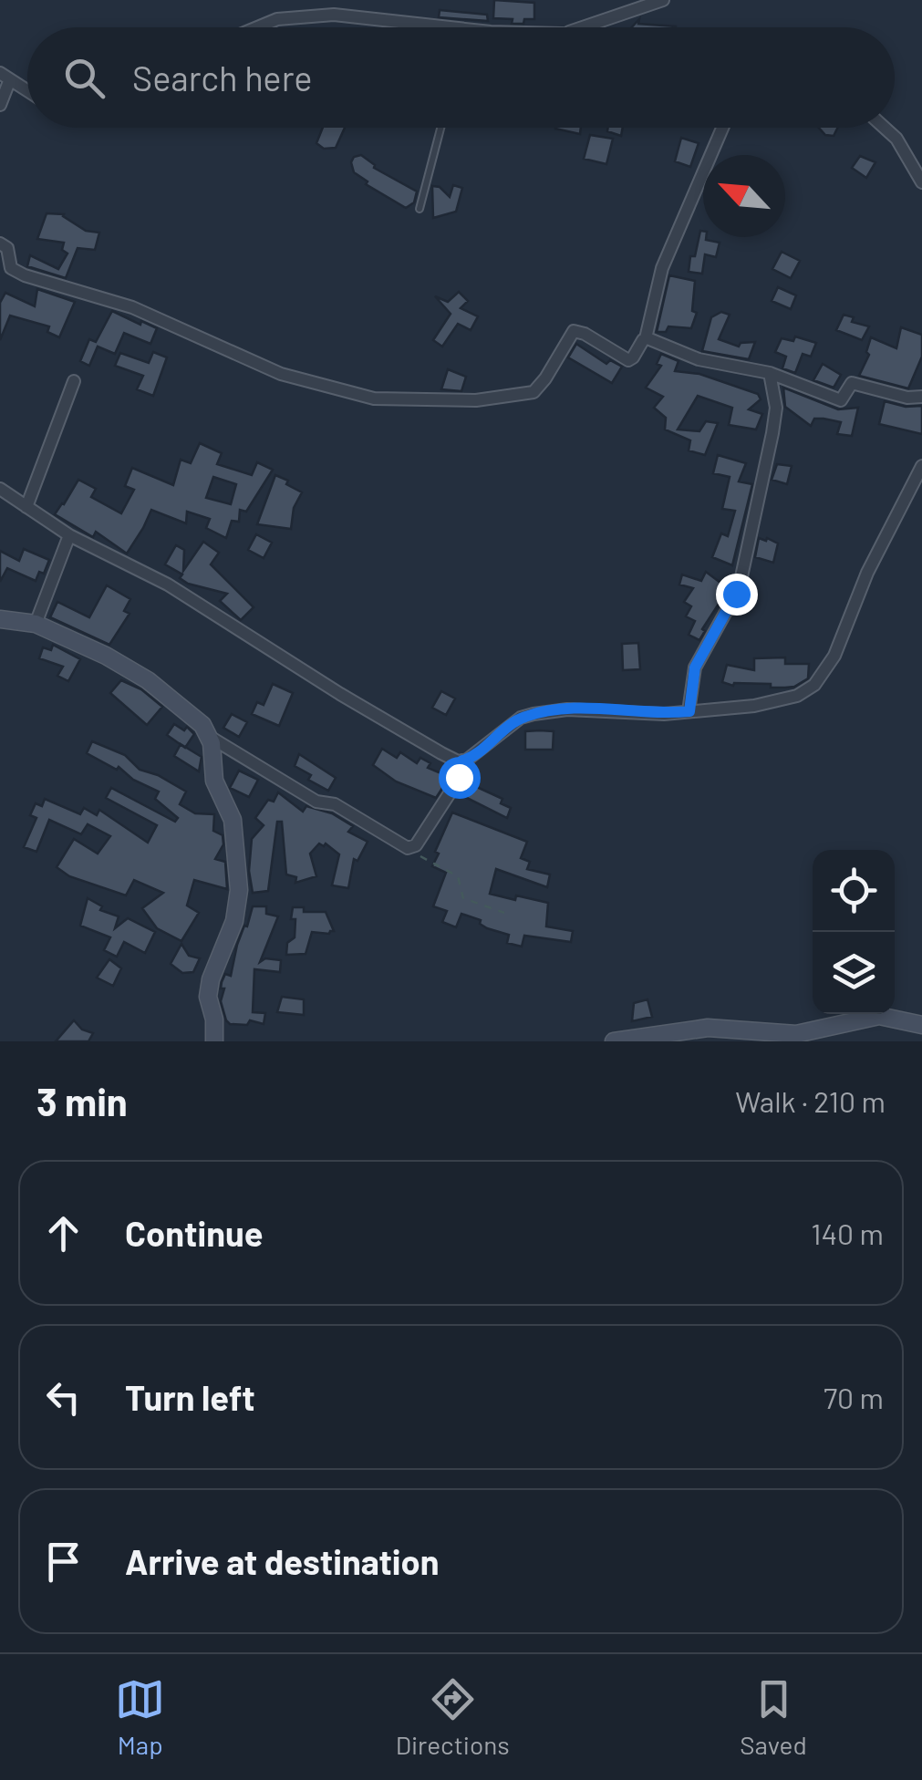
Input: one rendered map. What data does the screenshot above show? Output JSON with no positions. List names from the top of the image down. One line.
{"north":"top left","page":{"search":"Search here","heading":["3 min","Walk · 210 m"],"list":[["Continue","140 m"],["Turn left","70 m"],"Arrive at destination"],"nav":["Map","Directions","Saved"]}}
